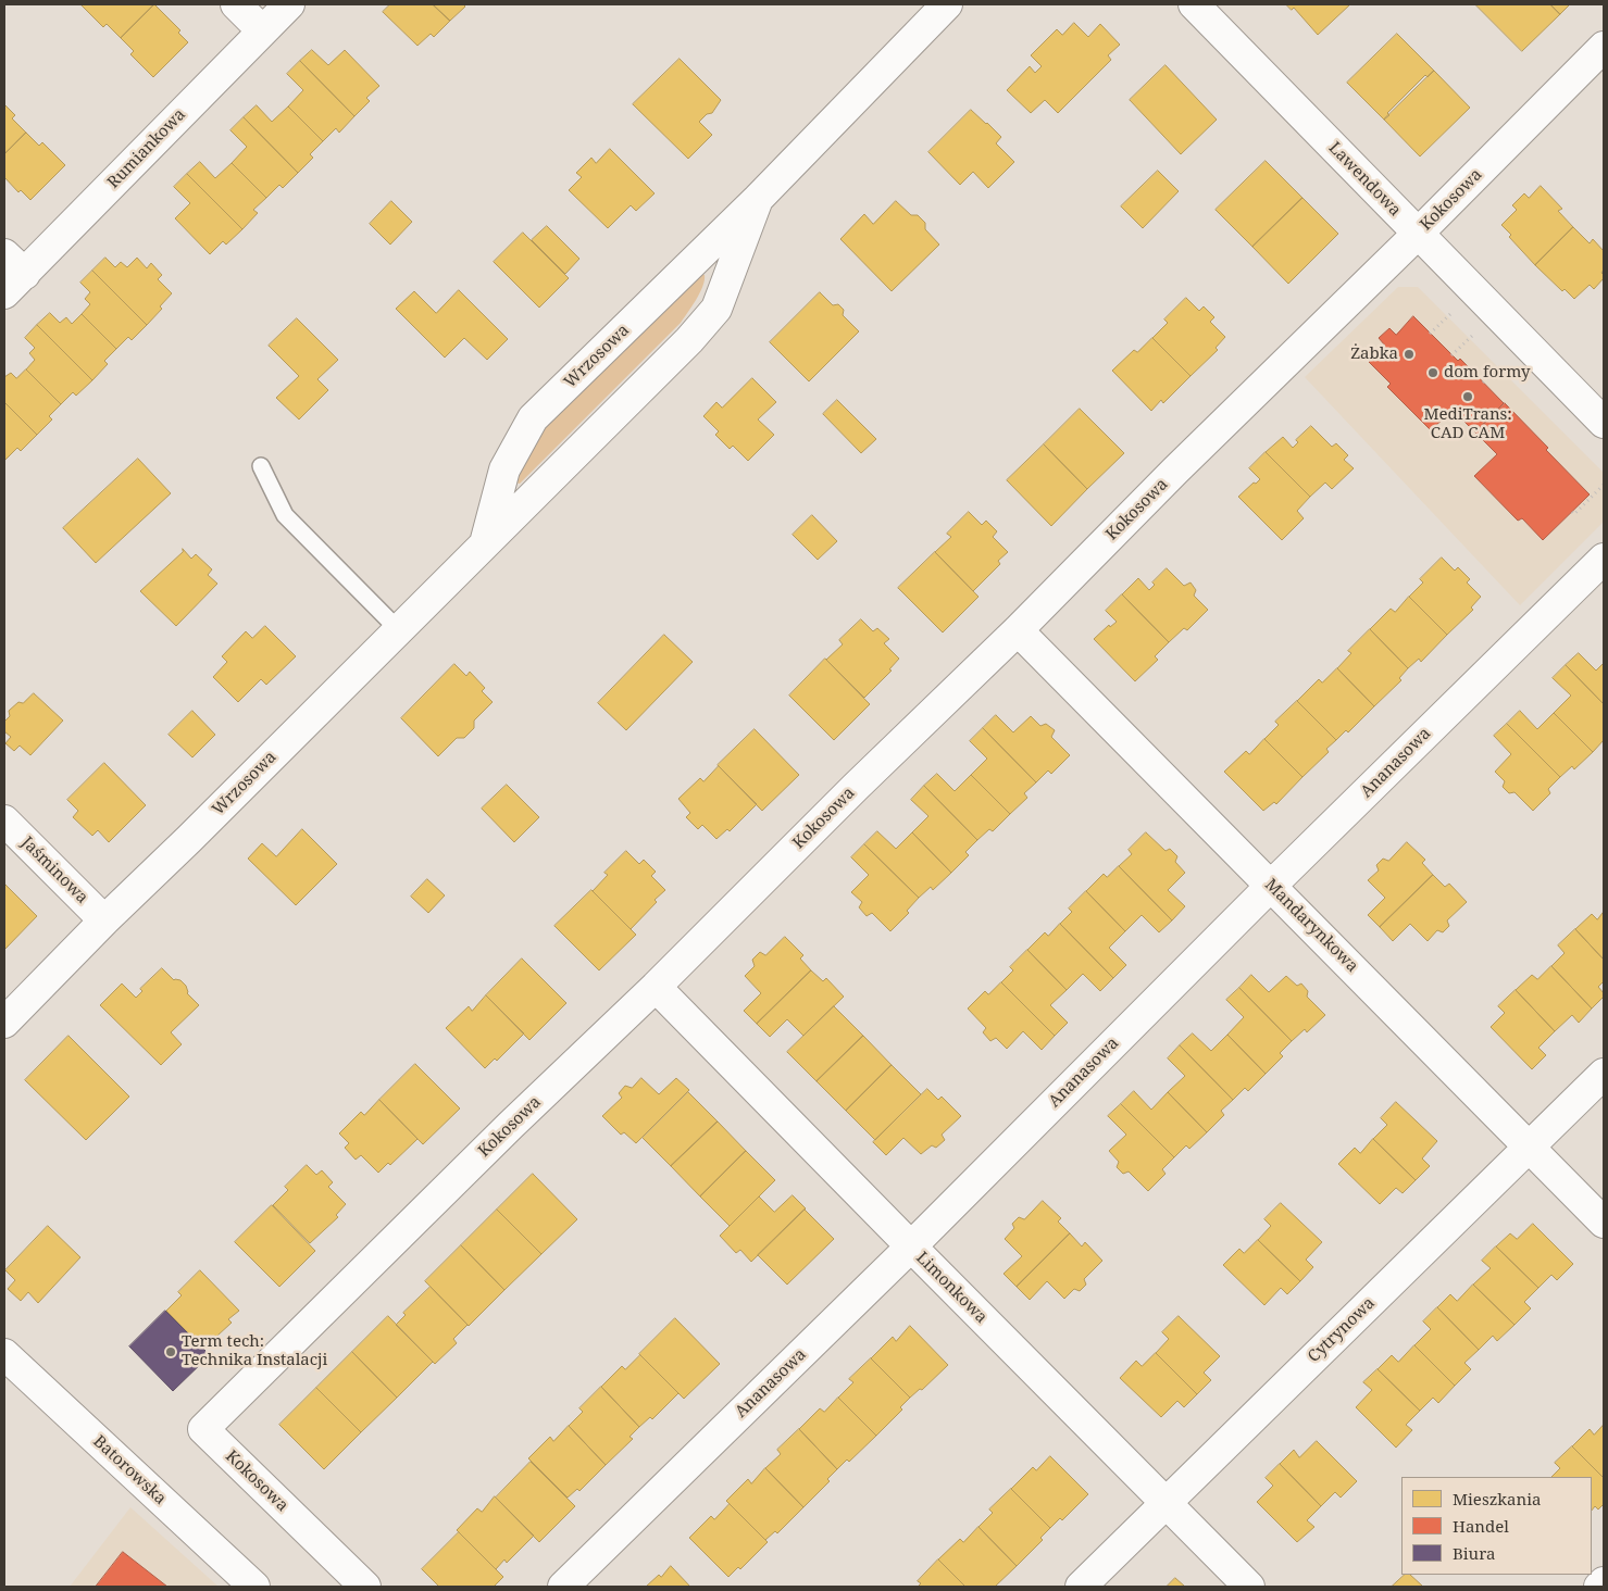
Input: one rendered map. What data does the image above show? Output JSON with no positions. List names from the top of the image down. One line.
{"streets":{"street":["Rumiankowa","Lawendowa","Kokosowa","Wrzosowa","Ananasowa","Jaśminowa","Mandarynkowa","Limonkowa","Cytrynowa","Batorowska"]},"crossings":[["Lawendowa","Kokosowa"],["Kokosowa","Mandarynkowa"],["Kokosowa","Limonkowa"],["Wrzosowa","Jaśminowa"],["Ananasowa","Mandarynkowa"],["Ananasowa","Limonkowa"],["Mandarynkowa","Cytrynowa"],["Limonkowa","Cytrynowa"]],"places":["Żabka","dom formy","MediTrans: CAD CAM","Term tech: Technika Instalacji"],"legend":["Mieszkania","Handel","Biura"]}
